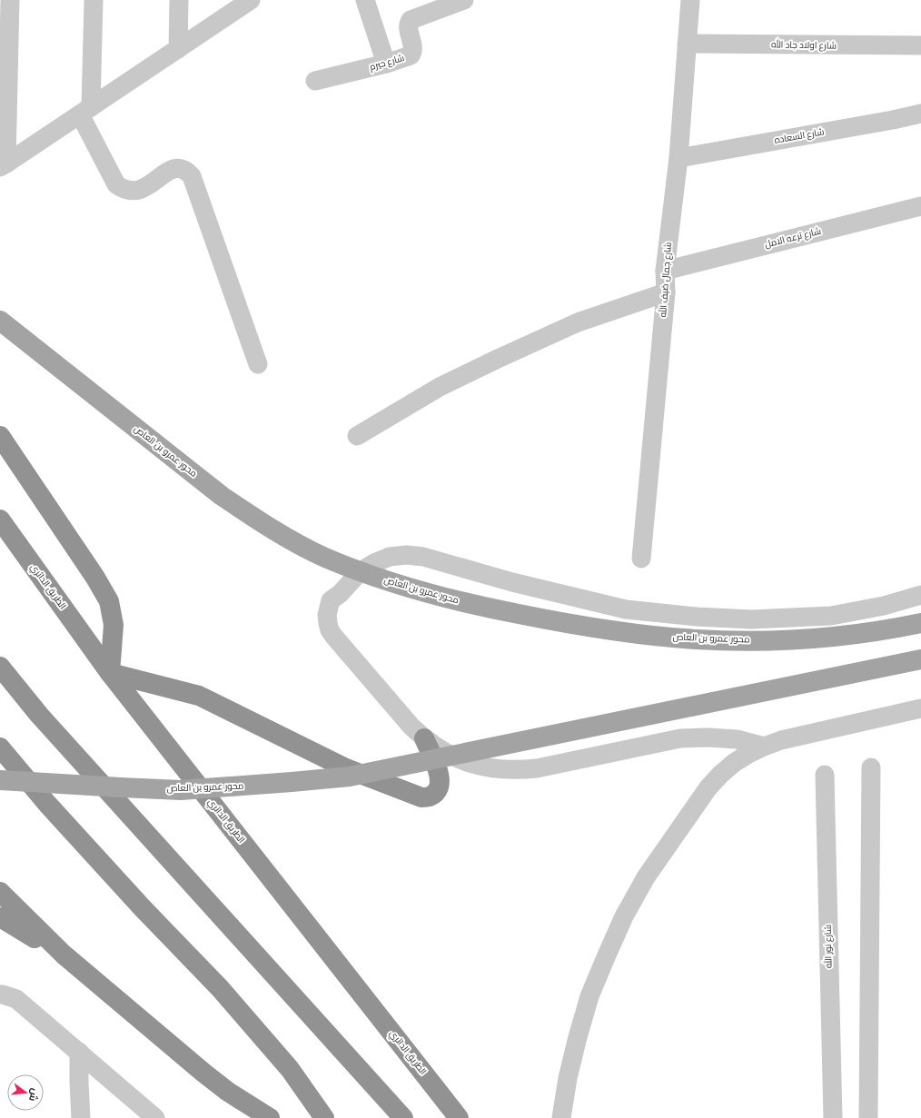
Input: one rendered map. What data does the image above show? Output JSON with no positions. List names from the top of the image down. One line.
{"streets":{"highway":["الطريق الدائري"],"main road":["محور عمرو بن العاص"],"street":["شارع اولاد جاد الله","شارع حيرم","شارع السعاده","شارع ترعه الامل","شارع جمال ضيف الله","شارع نور الله"]},"crossings":[["شارع اولاد جاد الله","شارع جمال ضيف الله"],["شارع السعاده","شارع جمال ضيف الله"],["شارع ترعه الامل","شارع جمال ضيف الله"]],"north":"right"}
